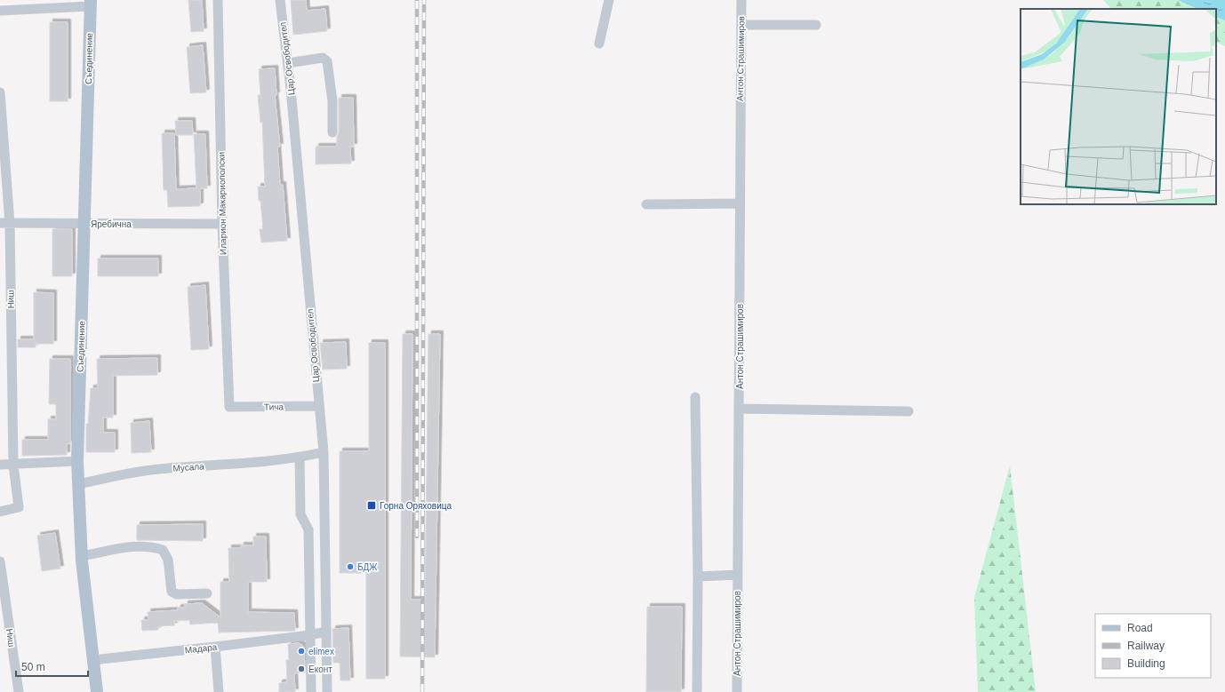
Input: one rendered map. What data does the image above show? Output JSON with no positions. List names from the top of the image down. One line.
{"streets":{"main road":["Съединение"],"street":["Цар Освободител","Антон Страшимиров","Иларион Макариополски","Яребична","Ниш","Тича","Мусала","Мадара"]},"crossings":[["Съединение","Яребична"],["Съединение","Мусала"],["Съединение","Мадара"],["Цар Освободител","Тича"],["Цар Освободител","Мусала"],["Цар Освободител","Мадара"],["Иларион Макариополски","Яребична"],["Иларион Макариополски","Тича"],["Яребична","Ниш"]],"places":{"transit":["Горна Оряховица"],"other":["БДЖ","elimex","Еконт"]},"legend":["Road","Railway","Building"],"scale_bar":"50 m"}
